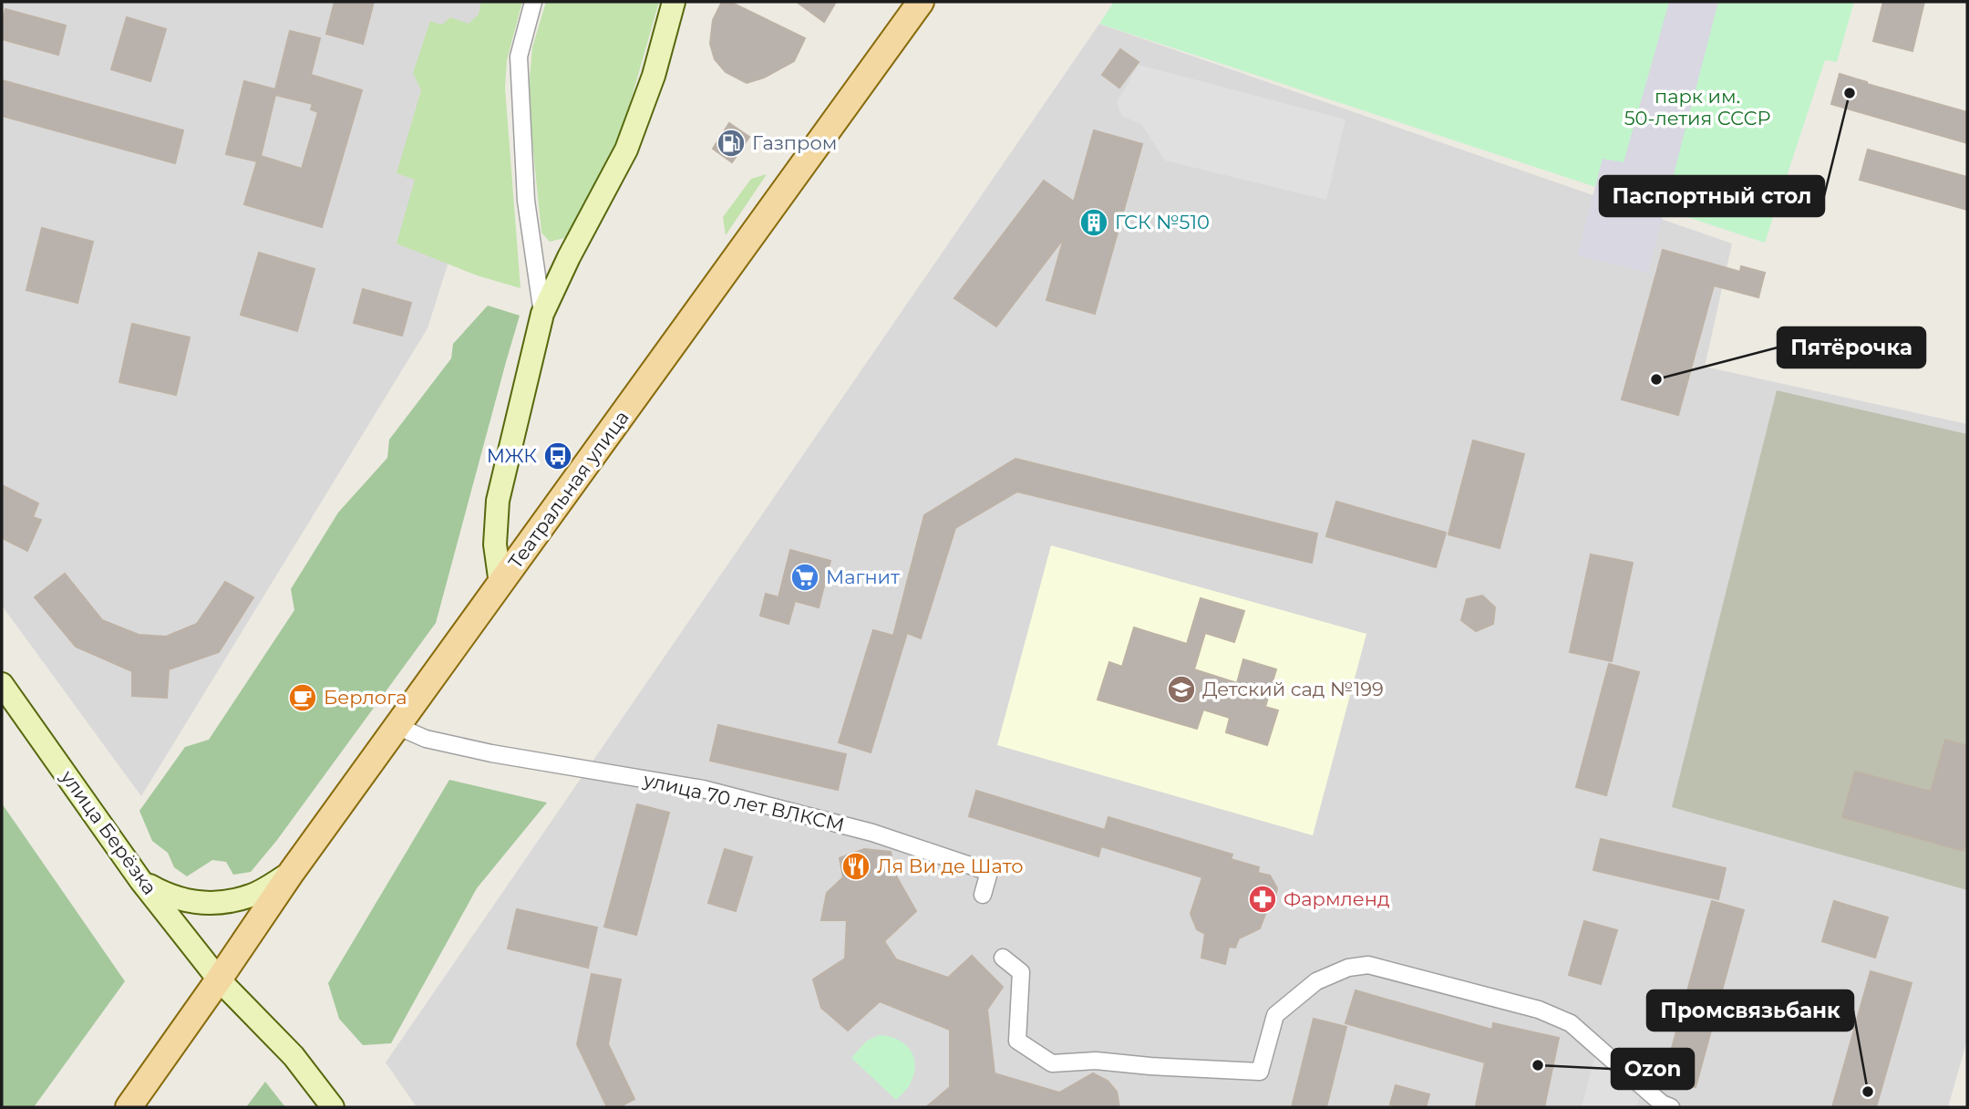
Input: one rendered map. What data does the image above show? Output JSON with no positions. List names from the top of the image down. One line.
{"streets":{"main road":["Театральная улица","улица Берёзка"],"street":["улица 70 лет ВЛКСМ"]},"crossings":[["Театральная улица","улица 70 лет ВЛКСМ"],["Театральная улица","улица Берёзка"]],"parks":["парк им. 50-летия СССР"],"places":{"other":["Паспортный стол","Пятёрочка","Ozon","Промсвязьбанк"],"fuel station":["Газпром"],"building":["ГСК №510"],"bus stop":["МЖК"],"supermarket":["Магнит"],"school or university":["Детский сад №199"],"cafe":["Берлога"],"restaurant":["Ля Ви де Шато"],"pharmacy":["Фармленд"]}}
